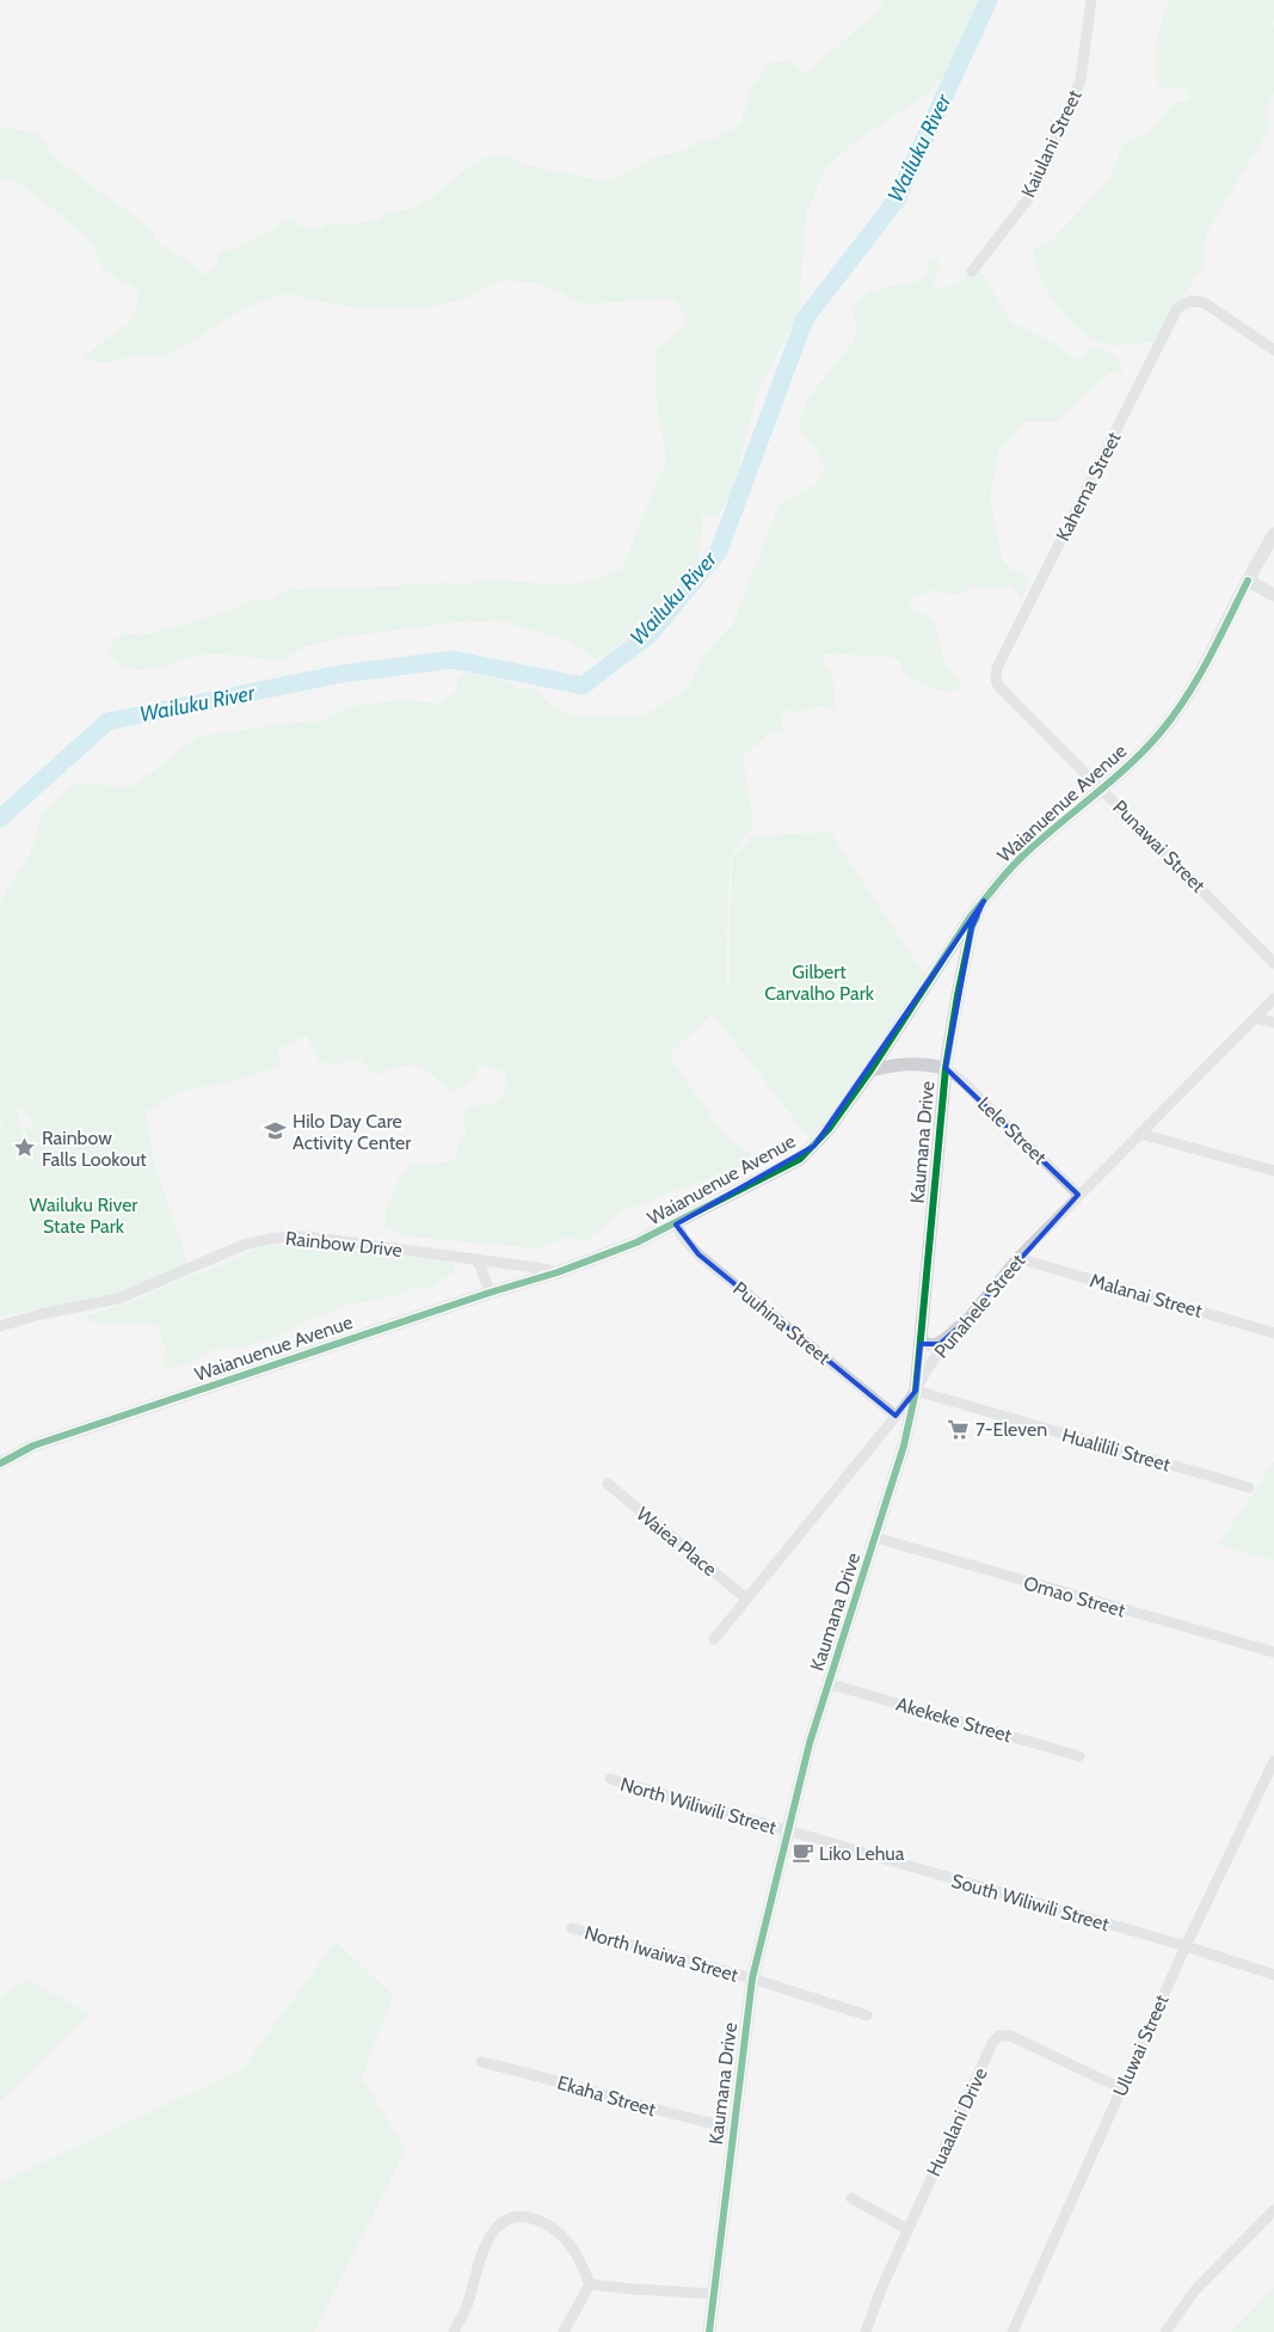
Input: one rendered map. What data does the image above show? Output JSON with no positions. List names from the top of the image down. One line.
{"streets":{"street":["Kaiulani Street","Kahema Street","Waianuenue Avenue","Punawai Street","Lele Street","Kaumana Drive","Rainbow Drive","Malanai Street","Punahele Street","Puuhina Street","Hualilili Street","Waiea Place","Omao Street","Akekeke Street","North Wiliwili Street","South Wiliwili Street","North Iwaiwa Street","Uluwai Street","Ekaha Street","Huaalani Drive"]},"crossings":[["Kahema Street","Punawai Street"],["Waianuenue Avenue","Punawai Street"],["Waianuenue Avenue","Kaumana Drive"],["Waianuenue Avenue","Rainbow Drive"],["Waianuenue Avenue","Puuhina Street"],["Lele Street","Kaumana Drive"],["Lele Street","Punahele Street"],["Kaumana Drive","Punahele Street"],["Kaumana Drive","Hualilili Street"],["Kaumana Drive","Omao Street"],["Kaumana Drive","Akekeke Street"],["Kaumana Drive","North Wiliwili Street"],["Kaumana Drive","South Wiliwili Street"],["Kaumana Drive","North Iwaiwa Street"],["Kaumana Drive","Ekaha Street"],["Malanai Street","Punahele Street"],["Punahele Street","Puuhina Street"],["Punahele Street","Hualilili Street"],["Punahele Street","Waiea Place"],["North Wiliwili Street","South Wiliwili Street"],["South Wiliwili Street","Uluwai Street"],["Uluwai Street","Huaalani Drive"]],"water":["Wailuku River"],"parks":["Gilbert Carvalho Park","Wailuku River State Park"],"places":{"school or university":["Hilo Day Care Activity Center"],"place":["Rainbow Falls Lookout"],"supermarket":["7-Eleven"],"cafe":["Liko Lehua"]}}
